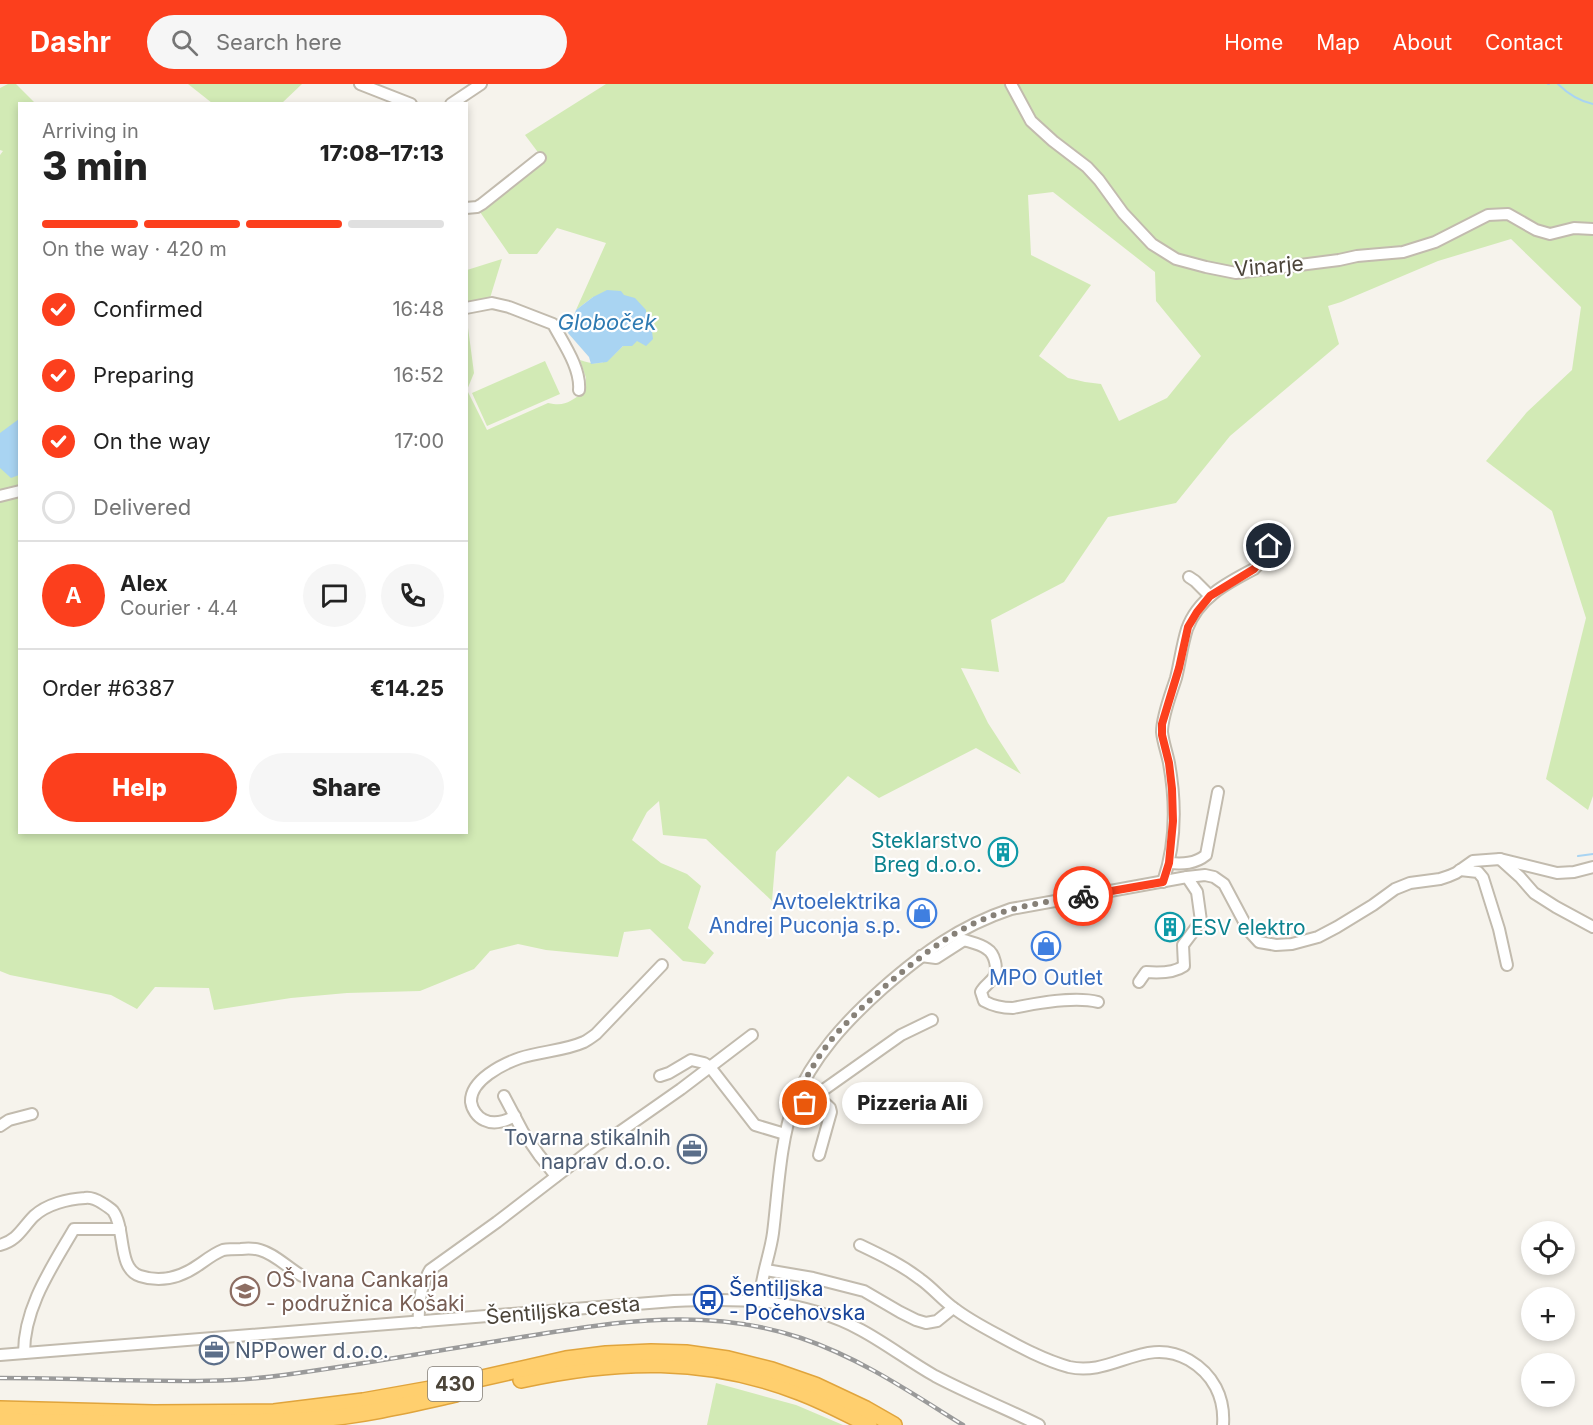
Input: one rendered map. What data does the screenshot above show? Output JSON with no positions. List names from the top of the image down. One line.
{"streets":{"highway":["430"],"street":["Vinarje","Šentiljska cesta"]},"water":["Globoček"],"places":{"building":["Steklarstvo Breg d.o.o.","ESV elektro"],"shop":["Avtoelektrika Andrej Puconja s.p.","MPO Outlet"],"other":["Pizzeria Ali"],"office":["Tovarna stikalnih naprav d.o.o.","NPPower d.o.o."],"school or university":["OŠ Ivana Cankarja - podružnica Košaki"],"bus stop":["Šentiljska - Počehovska"]},"page":{"header":"Dashr","search":"Search here","nav":["Home","Map","About","Contact"],"heading":["3 min","Arriving in","17:08–17:13"],"panel":["Alex","Courier · 4.4","Order #6387","€14.25"],"bar":"On the way · 420 m","list":[["Confirmed","16:48"],["Preparing","16:52"],["On the way","17:00"],"Delivered"],"round":"A","buttons":["Help","Share"],"bubble":"Pizzeria Ali","map_buttons":["+","−"]}}
